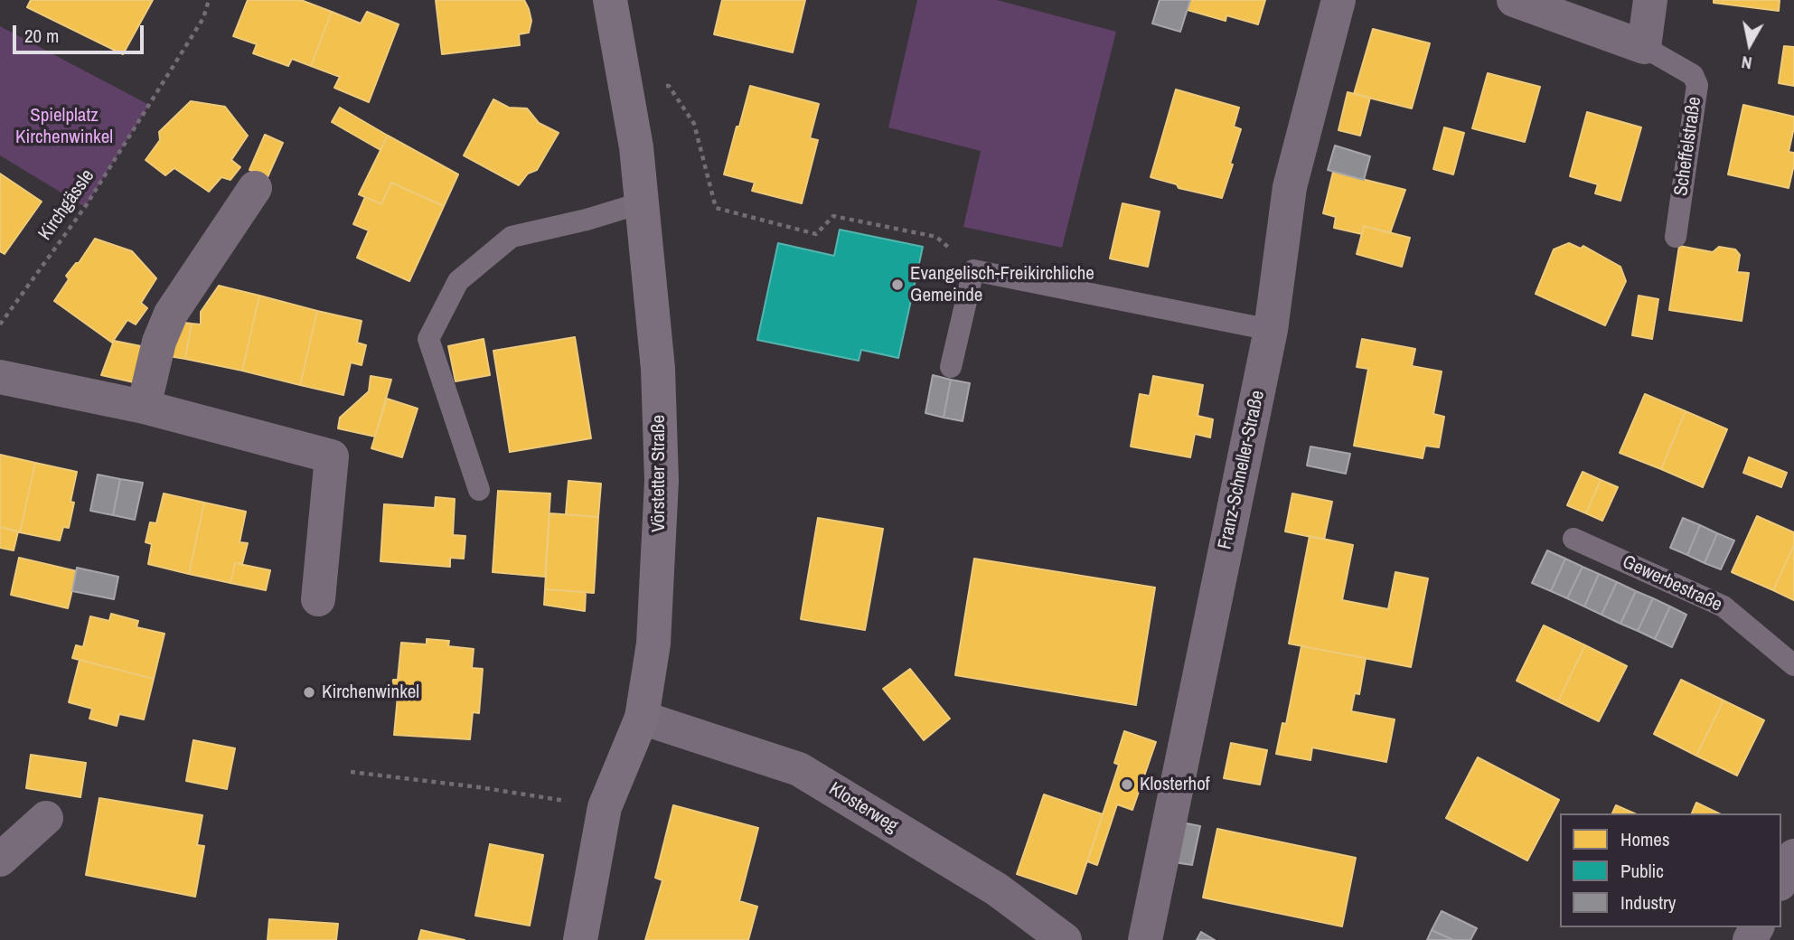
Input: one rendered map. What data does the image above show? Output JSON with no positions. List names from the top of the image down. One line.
{"streets":{"street":["Scheffelstraße","Franz-Schneller-Straße","Vörstetter Straße","Klosterweg"],"lane":["Gewerbestraße"],"path":["Kirchgässle"]},"crossings":[["Vörstetter Straße","Klosterweg"]],"parks":["Spielplatz Kirchenwinkel"],"places":["Evangelisch-Freikirchliche Gemeinde","Kirchenwinkel","Klosterhof"],"legend":["Homes","Public","Industry"],"scale_bar":"20 m","north":"bottom"}
